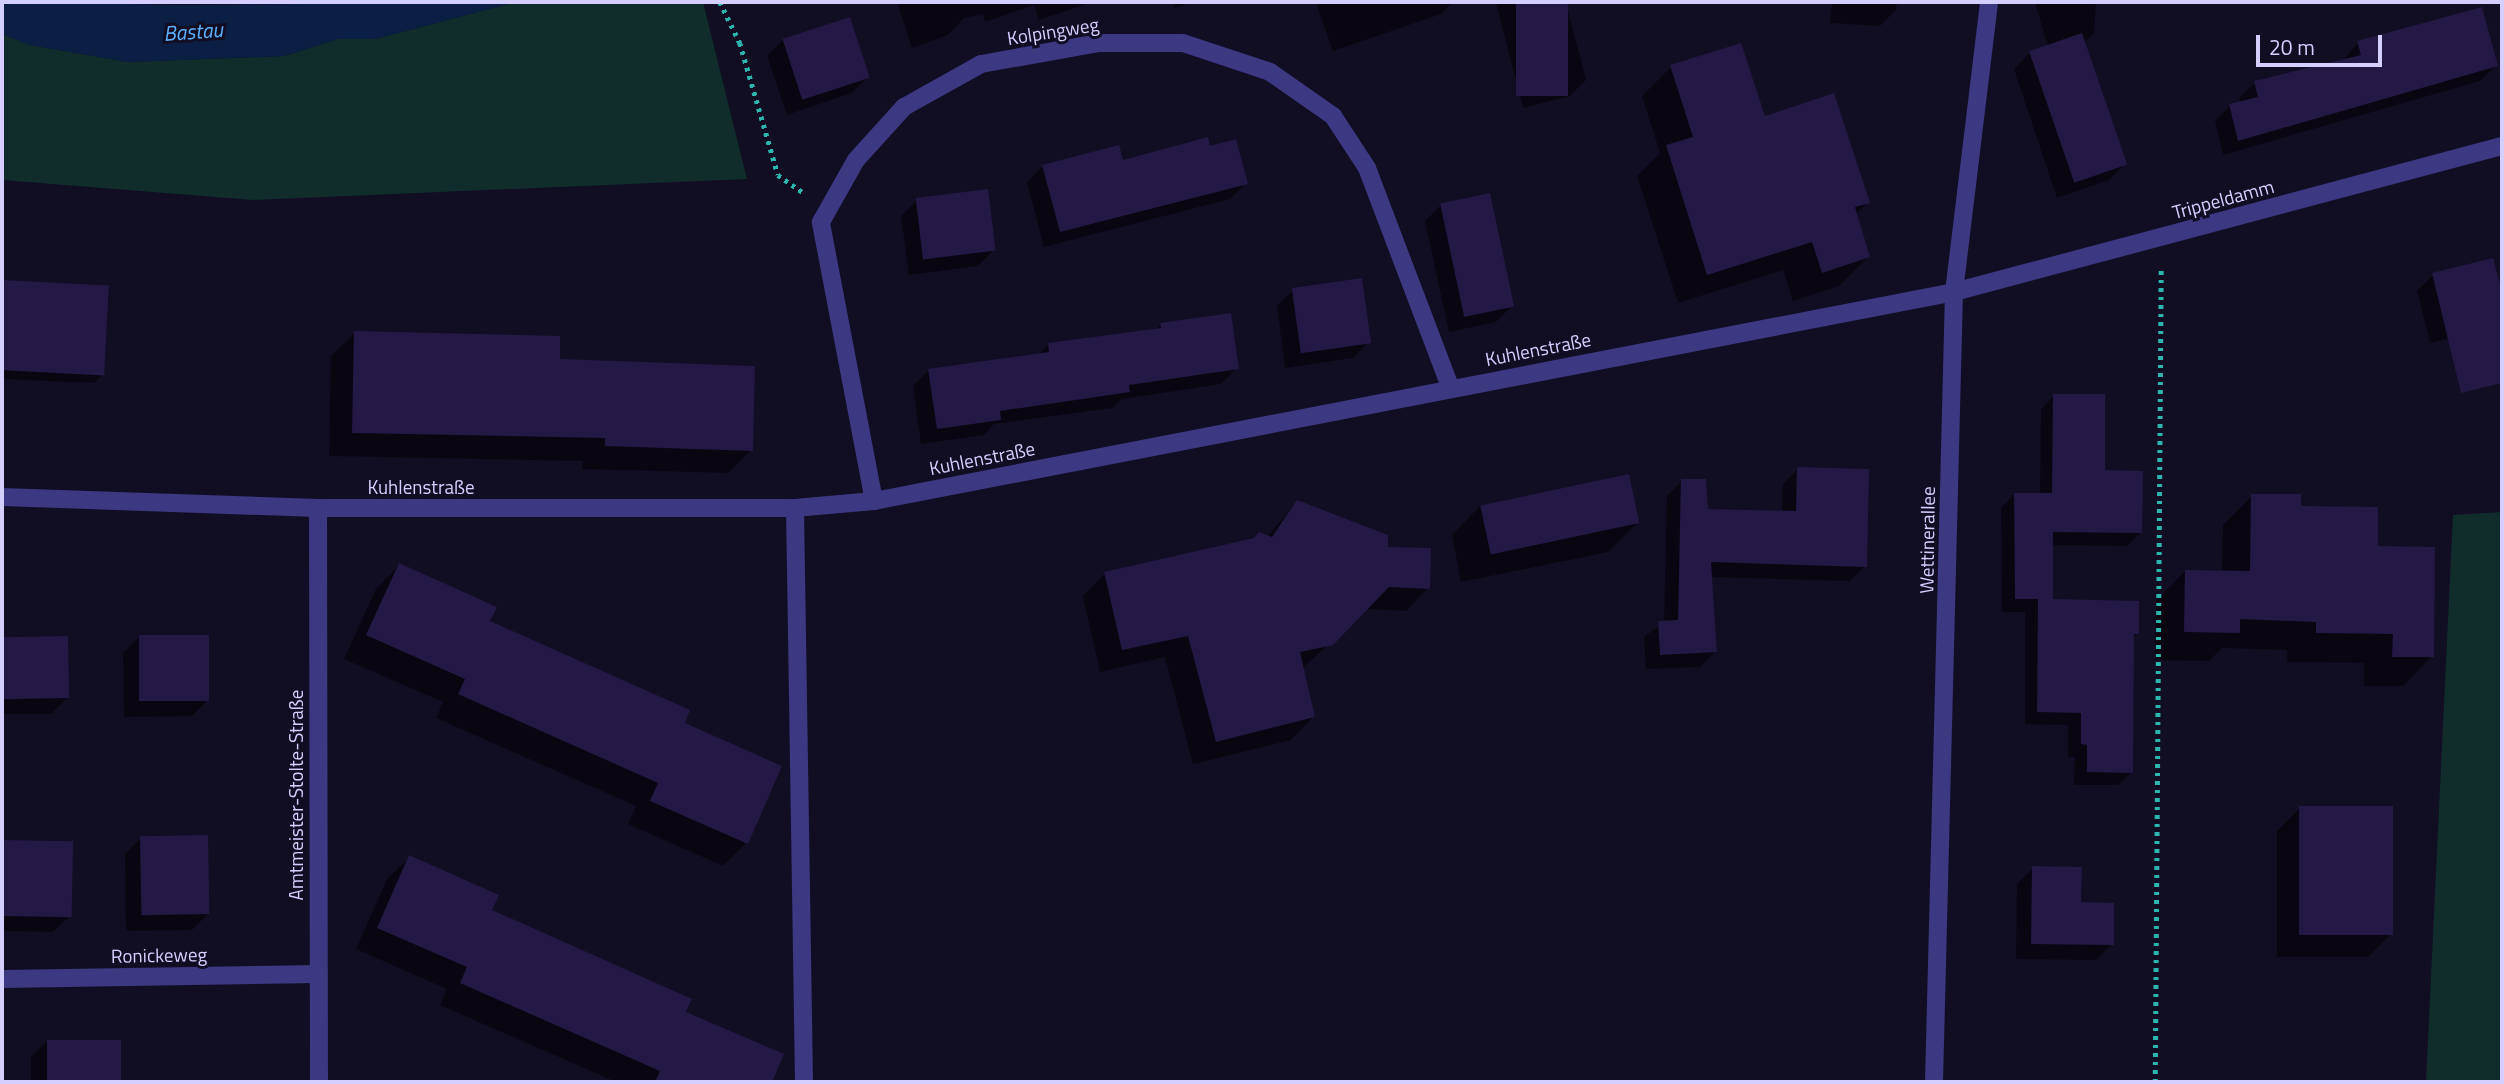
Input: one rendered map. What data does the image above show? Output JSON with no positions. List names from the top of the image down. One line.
{"streets":{"street":["Kolpingweg","Trippeldamm","Kuhlenstraße","Wettinerallee","Amtmeister-Stolte-Straße","Ronickeweg"]},"crossings":[["Kolpingweg","Kuhlenstraße"],["Trippeldamm","Kuhlenstraße"],["Trippeldamm","Wettinerallee"],["Kuhlenstraße","Wettinerallee"],["Kuhlenstraße","Amtmeister-Stolte-Straße"],["Amtmeister-Stolte-Straße","Ronickeweg"]],"water":["Bastau"],"scale_bar":"20 m"}
